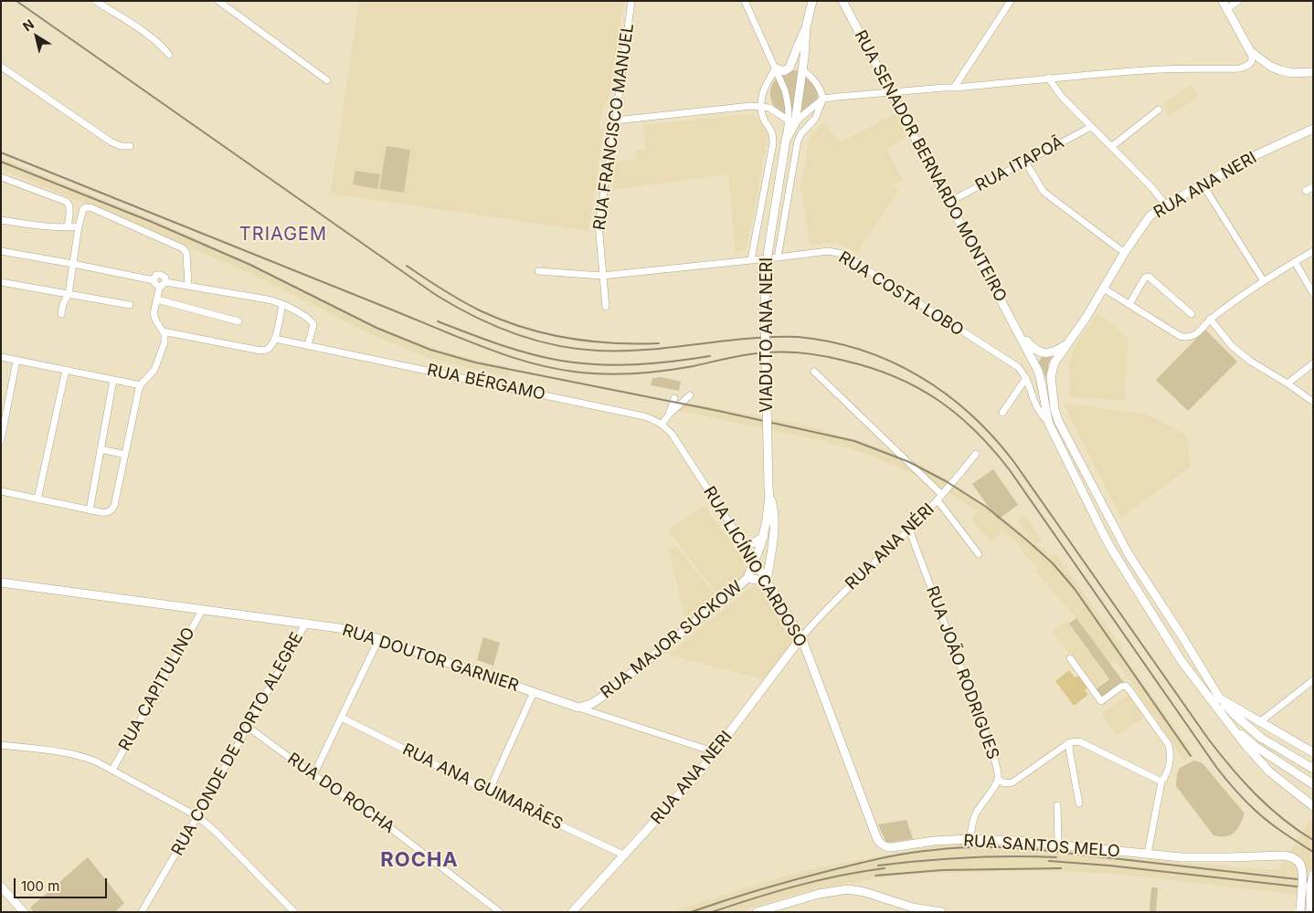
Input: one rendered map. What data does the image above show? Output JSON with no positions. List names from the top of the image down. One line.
{"streets":{"main road":["RUA SENADOR BERNARDO MONTEIRO","RUA ANA NERI","VIADUTO ANA NERI","RUA LICÍNIO CARDOSO","RUA MAJOR SUCKOW","RUA DOUTOR GARNIER","RUA SANTOS MELO"],"street":["RUA FRANCISCO MANUEL","RUA ITAPOÃ","RUA COSTA LOBO","RUA BÉRGAMO","RUA ANA NÉRI","RUA JOÃO RODRIGUES","RUA CAPITULINO","RUA CONDE DE PORTO ALEGRE","RUA ANA GUIMARÃES","RUA DO ROCHA"]},"crossings":[["RUA FRANCISCO MANUEL","RUA COSTA LOBO"],["RUA ITAPOÃ","RUA SENADOR BERNARDO MONTEIRO"],["RUA ANA NERI","RUA ANA NÉRI"],["RUA ANA NERI","RUA LICÍNIO CARDOSO"],["RUA ANA NERI","RUA DOUTOR GARNIER"],["RUA ANA NERI","RUA ANA GUIMARÃES"],["VIADUTO ANA NERI","RUA LICÍNIO CARDOSO"],["VIADUTO ANA NERI","RUA MAJOR SUCKOW"],["RUA BÉRGAMO","RUA LICÍNIO CARDOSO"],["RUA ANA NÉRI","RUA LICÍNIO CARDOSO"],["RUA ANA NÉRI","RUA JOÃO RODRIGUES"],["RUA LICÍNIO CARDOSO","RUA MAJOR SUCKOW"],["RUA LICÍNIO CARDOSO","RUA SANTOS MELO"],["RUA MAJOR SUCKOW","RUA DOUTOR GARNIER"],["RUA DOUTOR GARNIER","RUA CAPITULINO"],["RUA DOUTOR GARNIER","RUA CONDE DE PORTO ALEGRE"],["RUA JOÃO RODRIGUES","RUA SANTOS MELO"],["RUA CONDE DE PORTO ALEGRE","RUA DO ROCHA"]],"districts":["TRIAGEM","ROCHA"],"scale_bar":"100 m","north":"top left"}
